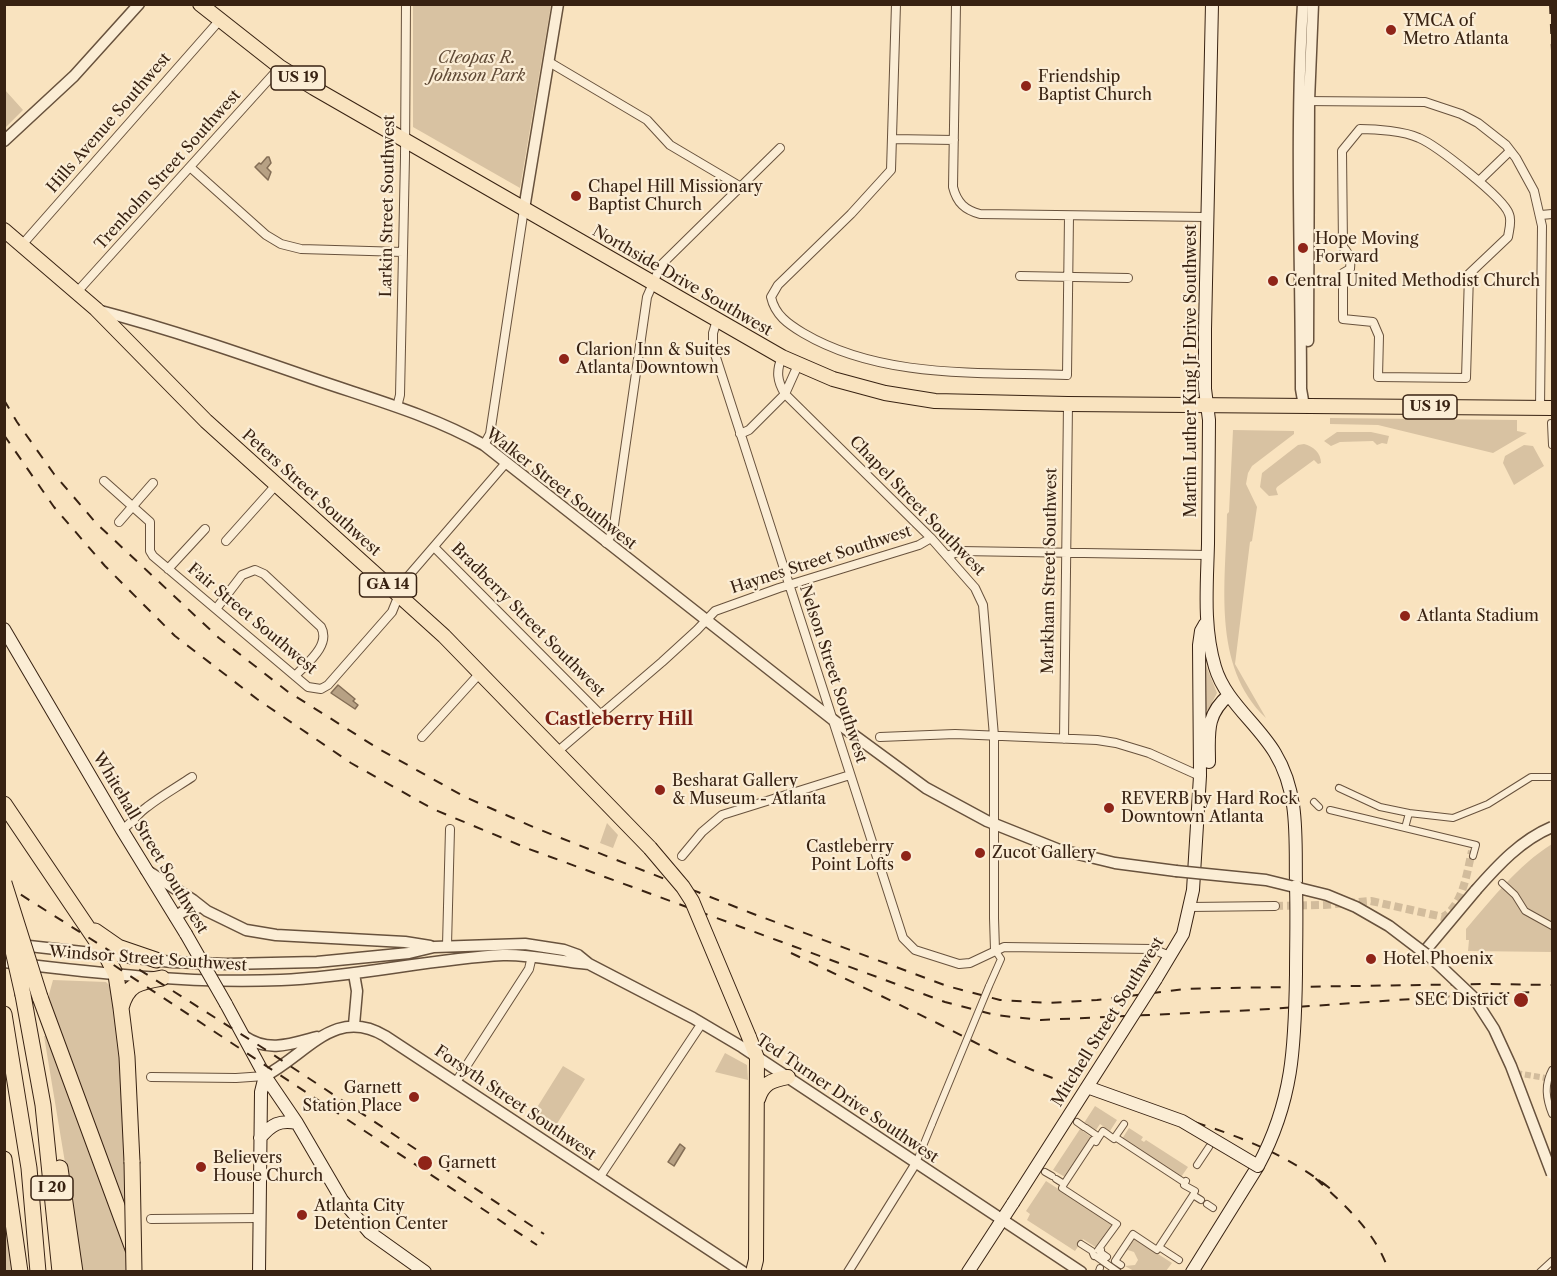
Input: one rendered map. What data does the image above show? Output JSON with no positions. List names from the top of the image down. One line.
{"streets":{"highway":["I 20"],"main road":["US 19","Northside Drive Southwest","Martin Luther King Jr Drive Southwest","Peters Street Southwest","GA 14","Whitehall Street Southwest","Mitchell Street Southwest"],"street":["Hills Avenue Southwest","Trenholm Street Southwest","Larkin Street Southwest","Walker Street Southwest","Chapel Street Southwest","Haynes Street Southwest","Markham Street Southwest","Fair Street Southwest","Bradberry Street Southwest","Nelson Street Southwest","Windsor Street Southwest","Ted Turner Drive Southwest","Forsyth Street Southwest"]},"crossings":[["US 19","Northside Drive Southwest"],["US 19","Martin Luther King Jr Drive Southwest"],["Hills Avenue Southwest","Northside Drive Southwest"],["Hills Avenue Southwest","Peters Street Southwest"],["Trenholm Street Southwest","Northside Drive Southwest"],["Trenholm Street Southwest","Peters Street Southwest"],["Larkin Street Southwest","Northside Drive Southwest"],["Larkin Street Southwest","Walker Street Southwest"],["Northside Drive Southwest","Martin Luther King Jr Drive Southwest"],["Northside Drive Southwest","Markham Street Southwest"],["Northside Drive Southwest","Nelson Street Southwest"],["Martin Luther King Jr Drive Southwest","Walker Street Southwest"],["Martin Luther King Jr Drive Southwest","Mitchell Street Southwest"],["Walker Street Southwest","Peters Street Southwest"],["Walker Street Southwest","Chapel Street Southwest"],["Walker Street Southwest","Haynes Street Southwest"],["Walker Street Southwest","Fair Street Southwest"],["Walker Street Southwest","Nelson Street Southwest"],["Peters Street Southwest","Haynes Street Southwest"],["Peters Street Southwest","Fair Street Southwest"],["Peters Street Southwest","Ted Turner Drive Southwest"],["Chapel Street Southwest","Haynes Street Southwest"],["Chapel Street Southwest","Nelson Street Southwest"],["Haynes Street Southwest","Bradberry Street Southwest"],["Haynes Street Southwest","Nelson Street Southwest"],["Fair Street Southwest","Bradberry Street Southwest"],["Whitehall Street Southwest","Ted Turner Drive Southwest"],["Windsor Street Southwest","Ted Turner Drive Southwest"],["Mitchell Street Southwest","Ted Turner Drive Southwest"]],"districts":["Castleberry Hill"],"parks":["Cleopas R. Johnson Park"],"places":["YMCA of Metro Atlanta","Friendship Baptist Church","Chapel Hill Missionary Baptist Church","Hope Moving Forward","Central United Methodist Church","Clarion Inn & Suites Atlanta Downtown","Atlanta Stadium","Besharat Gallery & Museum - Atlanta","REVERB by Hard Rock Downtown Atlanta","Zucot Gallery","Castleberry Point Lofts","Hotel Phoenix","SEC District","Garnett Station Place","Garnett","Believers House Church","Atlanta City Detention Center"]}
